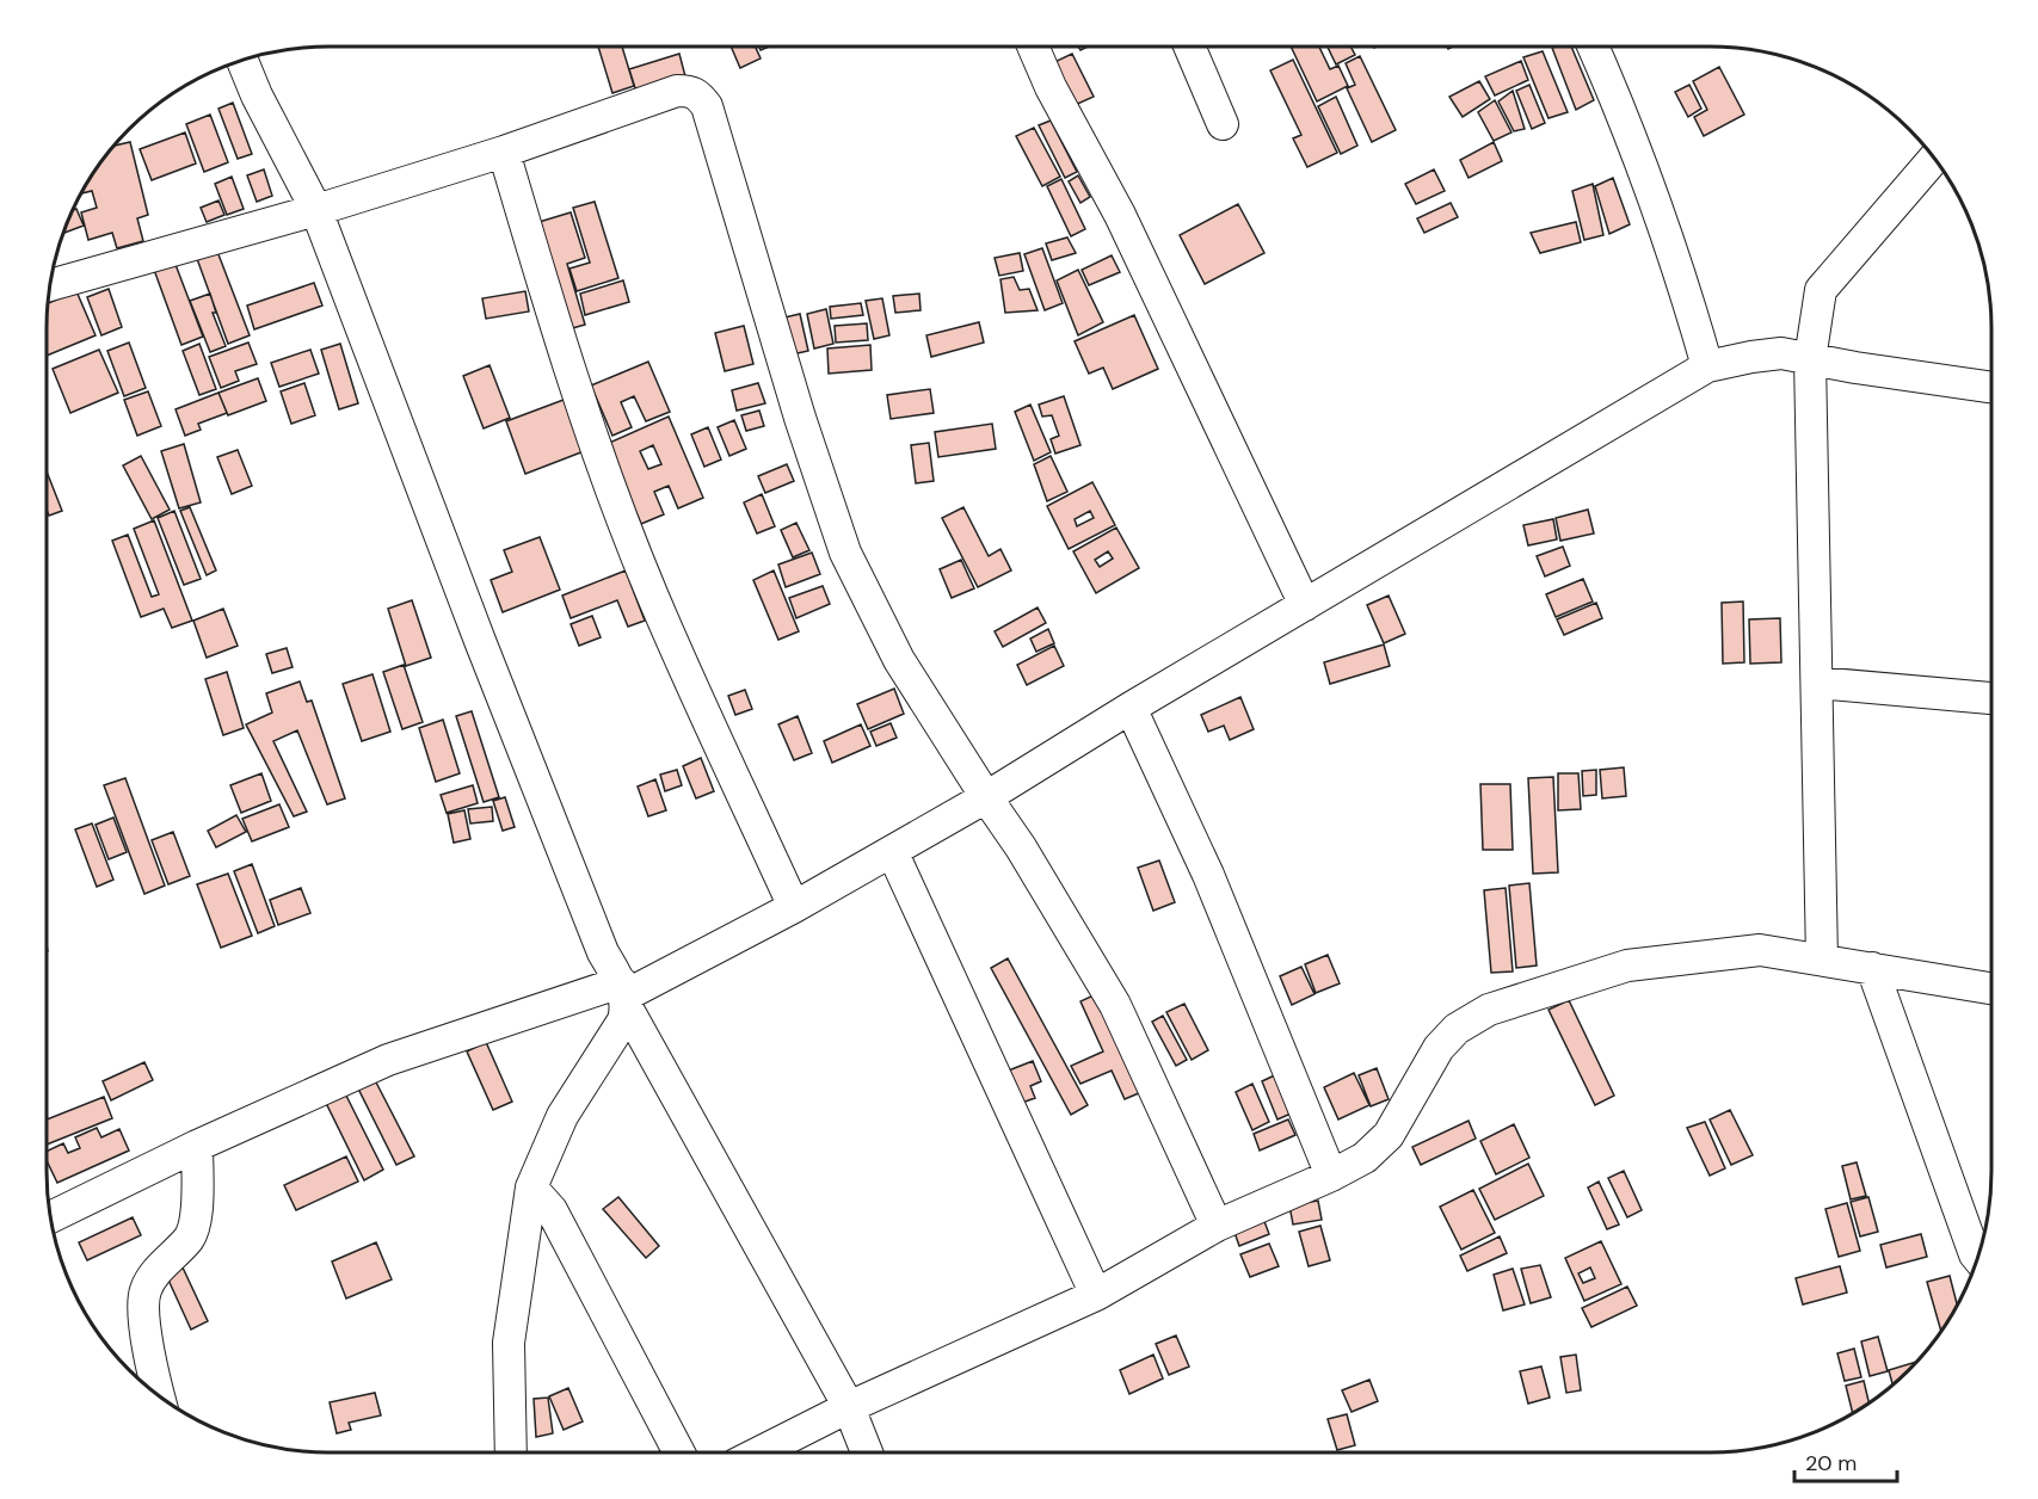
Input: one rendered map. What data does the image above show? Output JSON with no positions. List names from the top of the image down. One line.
{"scale_bar":"20 m"}
